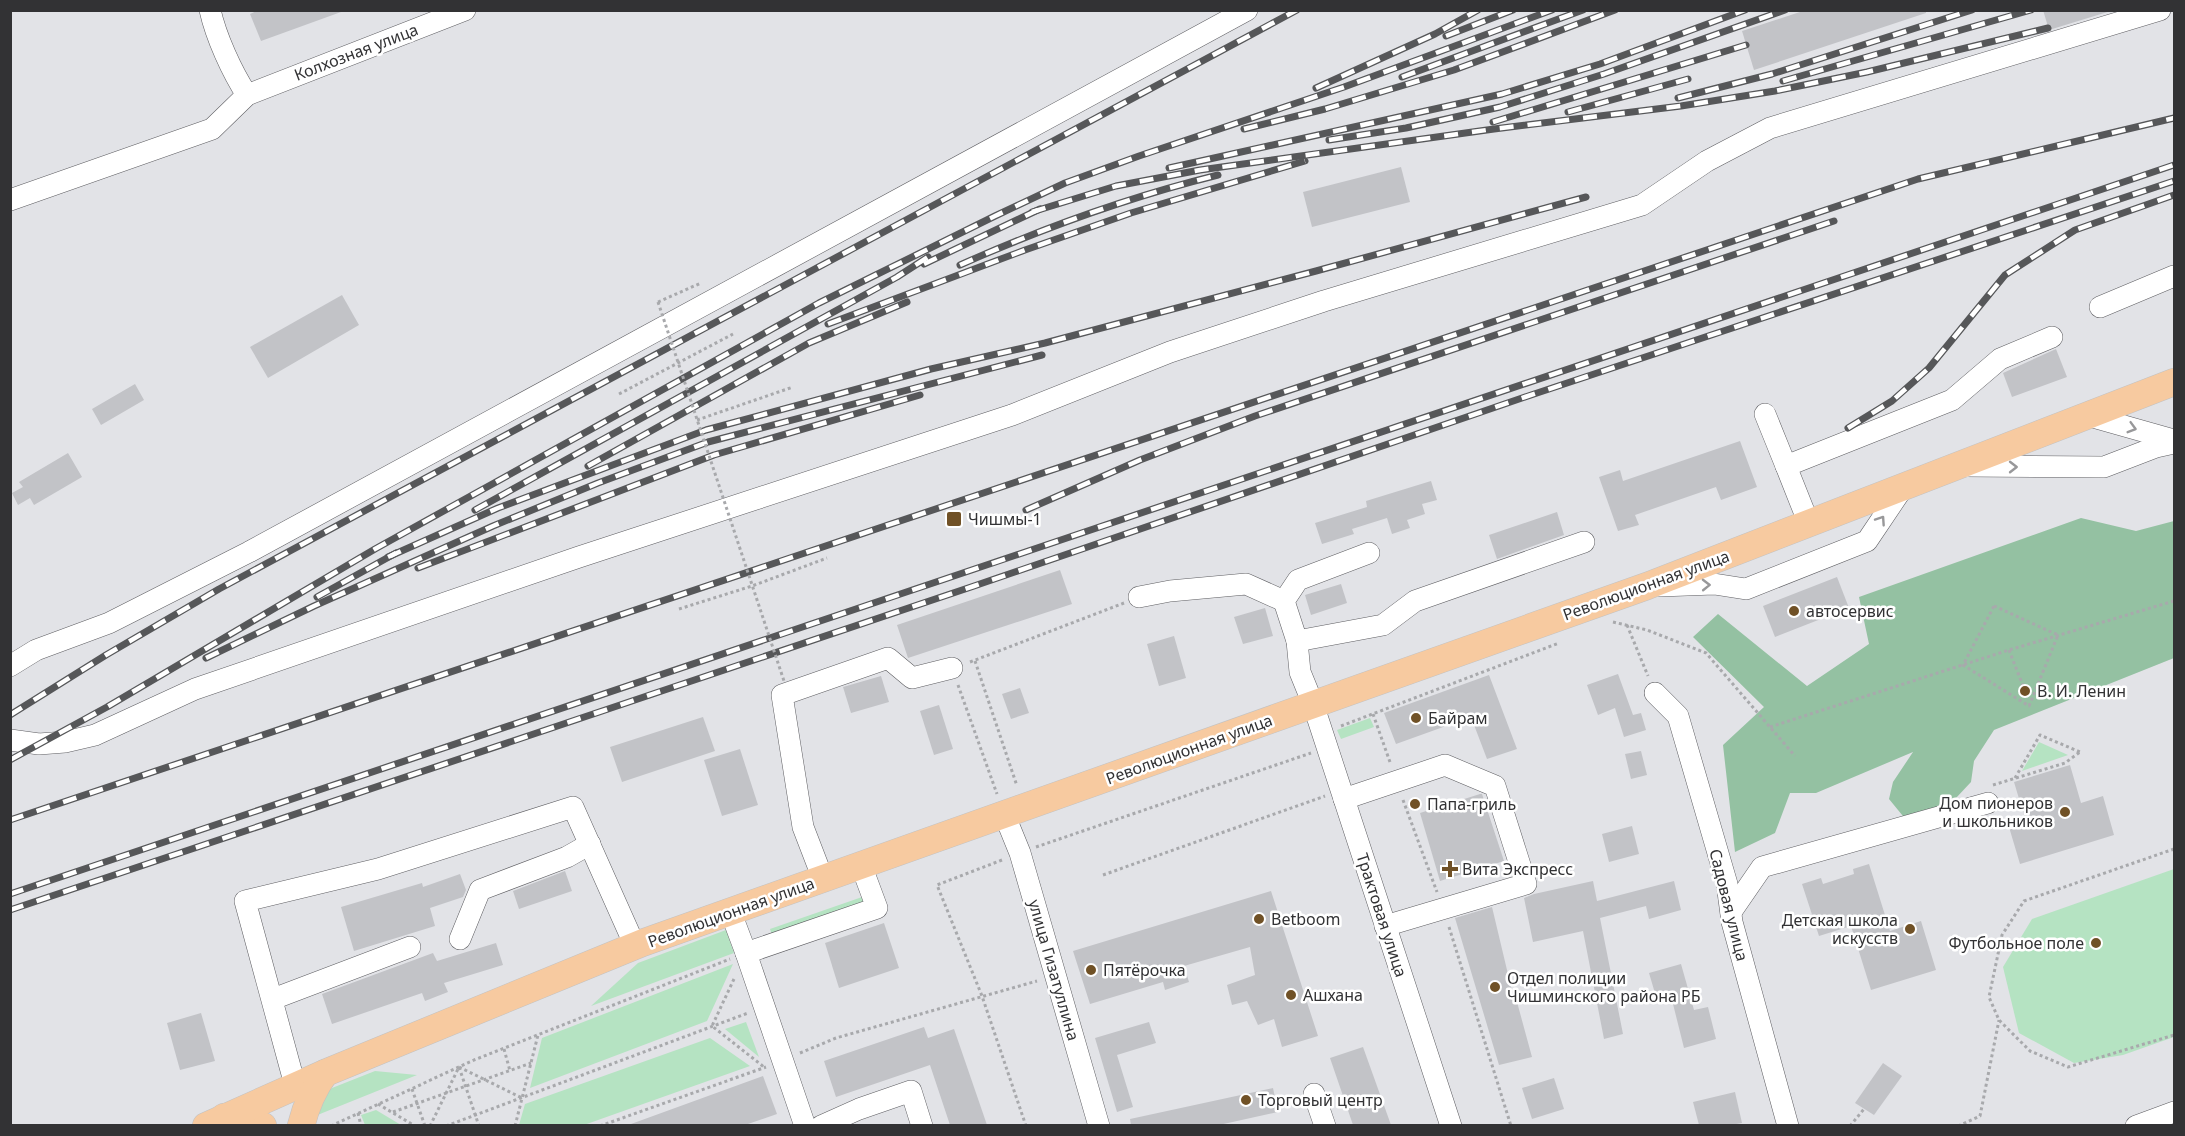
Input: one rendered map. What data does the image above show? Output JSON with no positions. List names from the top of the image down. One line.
{"streets":{"main road":["Революционная улица"],"street":["Колхозная улица","Садовая улица","Трактовая улица","улица Гизатуллина"]},"crossings":[["Революционная улица","Трактовая улица"],["Революционная улица","улица Гизатуллина"]],"places":{"transit":["Чишмы-1"],"other":["автосервис","В. И. Ленин","Байрам","Папа-гриль","Дом пионеров и школьников","Betboom","Детская школа искусств","Футбольное поле","Пятёрочка","Отдел полиции Чишминского района РБ","Ашхана","Торговый центр"],"health":["Вита Экспресс"]}}
